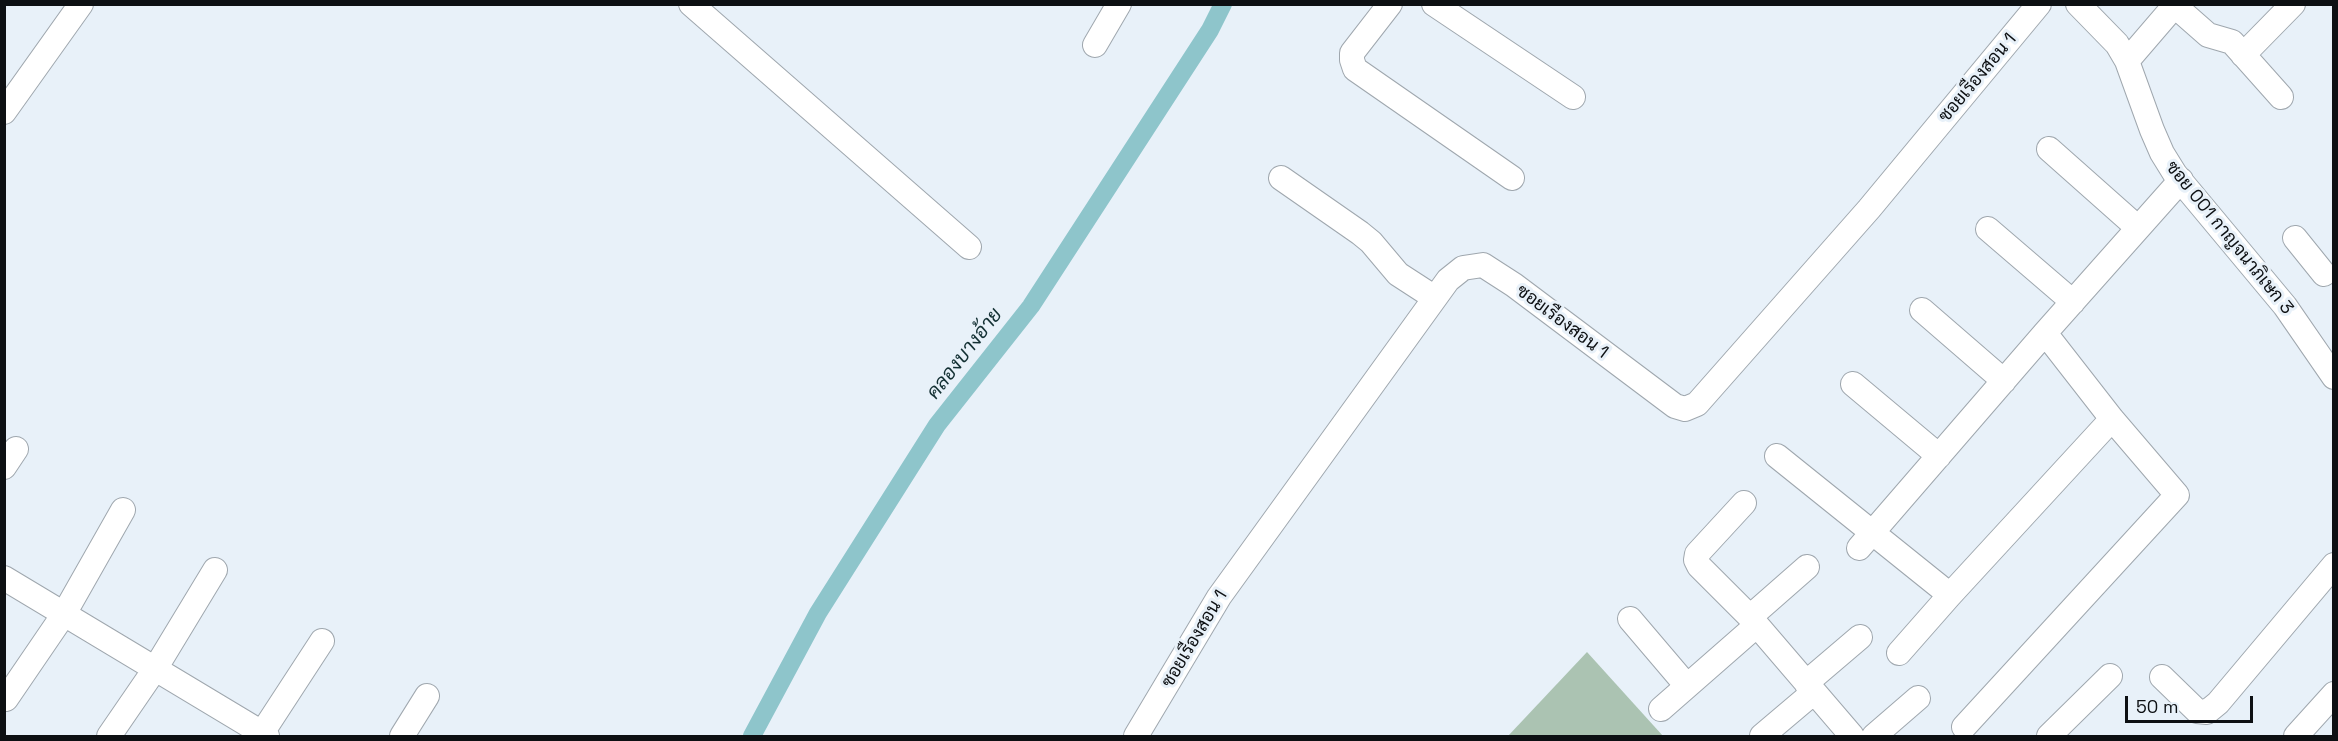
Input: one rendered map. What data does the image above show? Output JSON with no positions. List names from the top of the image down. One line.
{"streets":{"street":["ซอยเรืองสอน 1","ซอย 001 กาญจนาภิเษก 3"]},"water":["คลองบางอ้าย"],"scale_bar":"50 m"}
